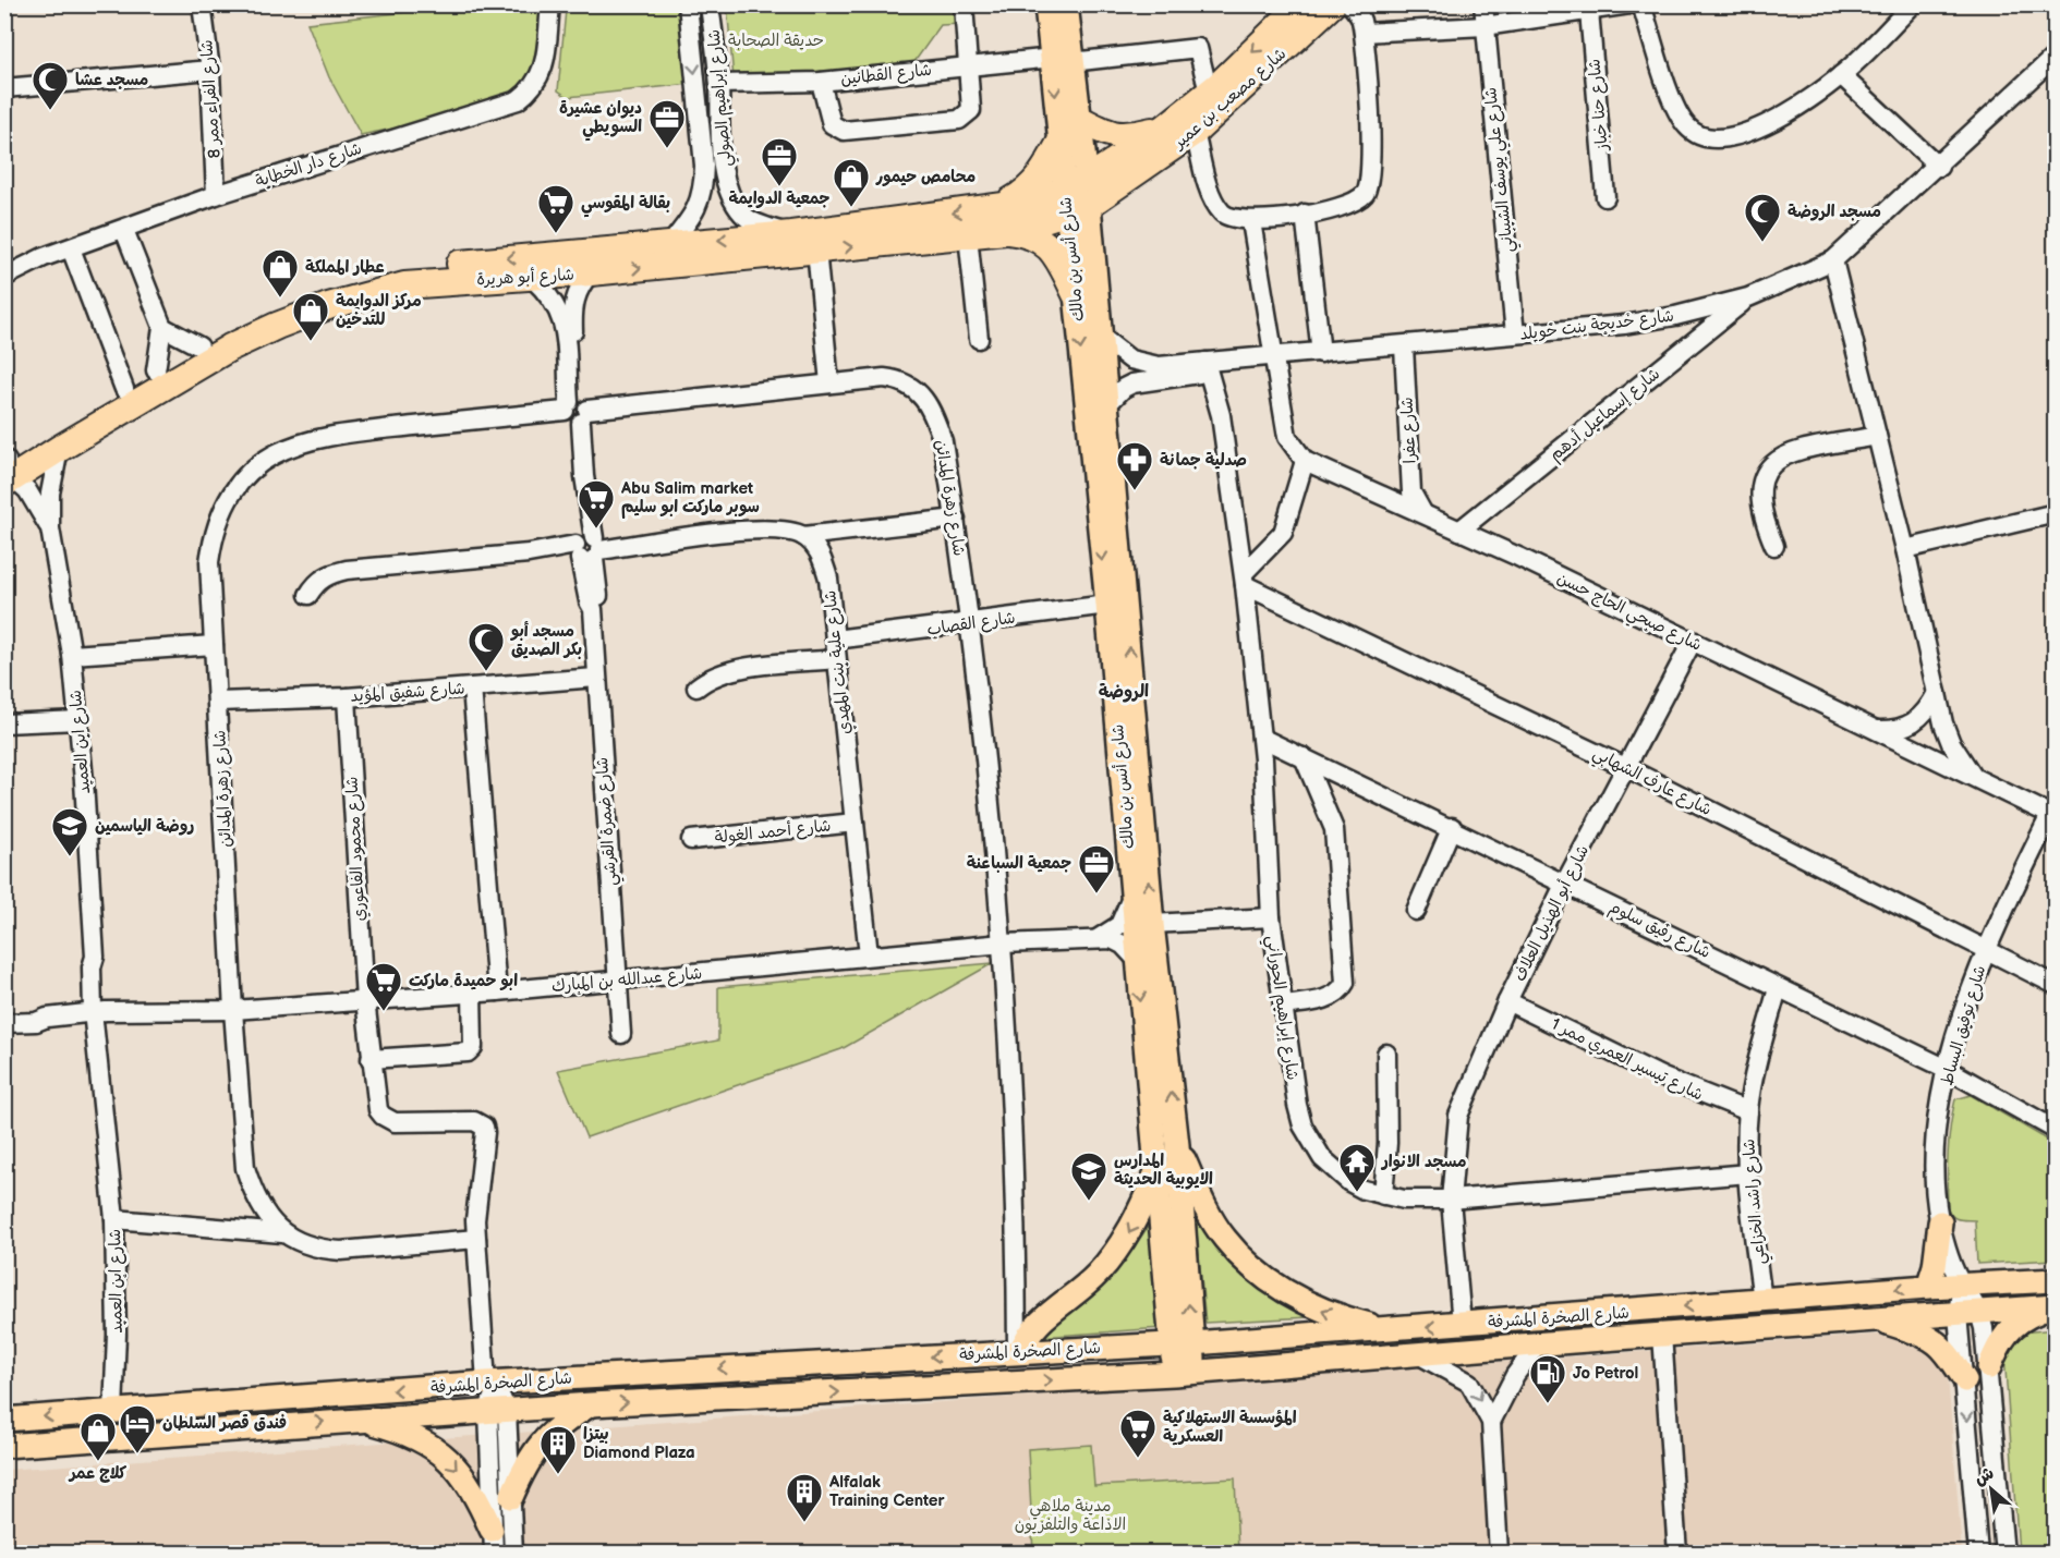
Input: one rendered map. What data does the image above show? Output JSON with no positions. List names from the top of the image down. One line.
{"streets":{"highway":["شارع مصعب بن عمير","شارع أبو هريرة"],"main road":["شارع أنس بن مالك","شارع الصخرة المشرفة"],"street":["شارع القطانين","شارع إبراهيم الصولي","شارع الفراء ممر 8","شارع حنا خباز","شارع دار الخطابة","شارع علي يوسف الشيباني","شارع خديجة بنت خويلد","شارع إسماعيل أدهم","شارع عفرا","شارع زهرة المدائن","شارع صبحي الحاج حسن","شارع القصاب","شارع علية بنت المهدي","شارع شفيق المؤيد","شارع ابن العميد","شارع عارف الشهابي","شارع ضمرة القرشي","شارع أحمد الغولة","شارع محمود الفاعوري","شارع أبو الهذيل العلاف","شارع رفيق سلوم","شارع عبدالله بن المبارك","شارع إبراهيم الحوراني","شارع توفيق البساط","شارع تيسير العمري ممر 1","شارع راشد الخزاعي"]},"crossings":[["شارع القطانين","شارع إبراهيم الصولي"],["شارع القطانين","شارع مصعب بن عمير"],["شارع القطانين","شارع أنس بن مالك"],["شارع إبراهيم الصولي","شارع أبو هريرة"],["شارع مصعب بن عمير","شارع أنس بن مالك"],["شارع مصعب بن عمير","شارع أبو هريرة"],["شارع الفراء ممر 8","شارع دار الخطابة"],["شارع علي يوسف الشيباني","شارع خديجة بنت خويلد"],["شارع أنس بن مالك","شارع أبو هريرة"],["شارع أنس بن مالك","شارع خديجة بنت خويلد"],["شارع أنس بن مالك","شارع القصاب"],["شارع أنس بن مالك","شارع عبدالله بن المبارك"],["شارع أنس بن مالك","شارع الصخرة المشرفة"],["شارع أبو هريرة","شارع ابن العميد"],["شارع أبو هريرة","شارع ضمرة القرشي"],["شارع خديجة بنت خويلد","شارع إسماعيل أدهم"],["شارع خديجة بنت خويلد","شارع عفرا"],["شارع خديجة بنت خويلد","شارع إبراهيم الحوراني"],["شارع إسماعيل أدهم","شارع صبحي الحاج حسن"],["شارع عفرا","شارع صبحي الحاج حسن"],["شارع زهرة المدائن","شارع القصاب"],["شارع زهرة المدائن","شارع شفيق المؤيد"],["شارع زهرة المدائن","شارع ضمرة القرشي"],["شارع زهرة المدائن","شارع عبدالله بن المبارك"],["شارع زهرة المدائن","شارع الصخرة المشرفة"],["شارع صبحي الحاج حسن","شارع أبو الهذيل العلاف"],["شارع صبحي الحاج حسن","شارع توفيق البساط"],["شارع القصاب","شارع علية بنت المهدي"],["شارع علية بنت المهدي","شارع أحمد الغولة"],["شارع علية بنت المهدي","شارع عبدالله بن المبارك"],["شارع شفيق المؤيد","شارع ضمرة القرشي"],["شارع شفيق المؤيد","شارع محمود الفاعوري"],["شارع ابن العميد","شارع عبدالله بن المبارك"],["شارع ابن العميد","شارع الصخرة المشرفة"],["شارع عارف الشهابي","شارع أبو الهذيل العلاف"],["شارع عارف الشهابي","شارع إبراهيم الحوراني"],["شارع عارف الشهابي","شارع توفيق البساط"],["شارع ضمرة القرشي","شارع عبدالله بن المبارك"],["شارع محمود الفاعوري","شارع عبدالله بن المبارك"],["شارع أبو الهذيل العلاف","شارع رفيق سلوم"],["شارع أبو الهذيل العلاف","شارع إبراهيم الحوراني"],["شارع أبو الهذيل العلاف","شارع تيسير العمري ممر 1"],["شارع أبو الهذيل العلاف","شارع الصخرة المشرفة"],["شارع رفيق سلوم","شارع إبراهيم الحوراني"],["شارع رفيق سلوم","شارع توفيق البساط"],["شارع رفيق سلوم","شارع راشد الخزاعي"],["شارع إبراهيم الحوراني","شارع راشد الخزاعي"],["شارع توفيق البساط","شارع الصخرة المشرفة"],["شارع تيسير العمري ممر 1","شارع راشد الخزاعي"],["شارع راشد الخزاعي","شارع الصخرة المشرفة"]],"districts":["الروضة"],"parks":["حديقة الصحابة","مدينة ملاهي الاذاعة والتلفزيون"],"places":{"mosque":["مسجد عشا","مسجد الروضة","مسجد أبو بكر الصديق"],"office":["ديوان عشيرة السويطي","جمعية الدوايمة","جمعية السباعنة"],"shop":["محامص حيمور","عطار المملكة","مركز الدوايمة للتدخين","كلاج عمر"],"supermarket":["بقالة المقوسي","Abu Salim market سوبر ماركت ابو سليم","ابو حميدة ماركت","المؤسسة الاستهلاكية العسكرية"],"pharmacy":["صدلية جمانة"],"school or university":["روضة الياسمين","المدارس الايوبية الحديثة"],"temple":["مسجد الانوار"],"fuel station":["Jo Petrol"],"hotel":["فندق قصر السلطان"],"building":["بيتزا Diamond Plaza","Alfalak Training Center"]},"north":"top left"}
